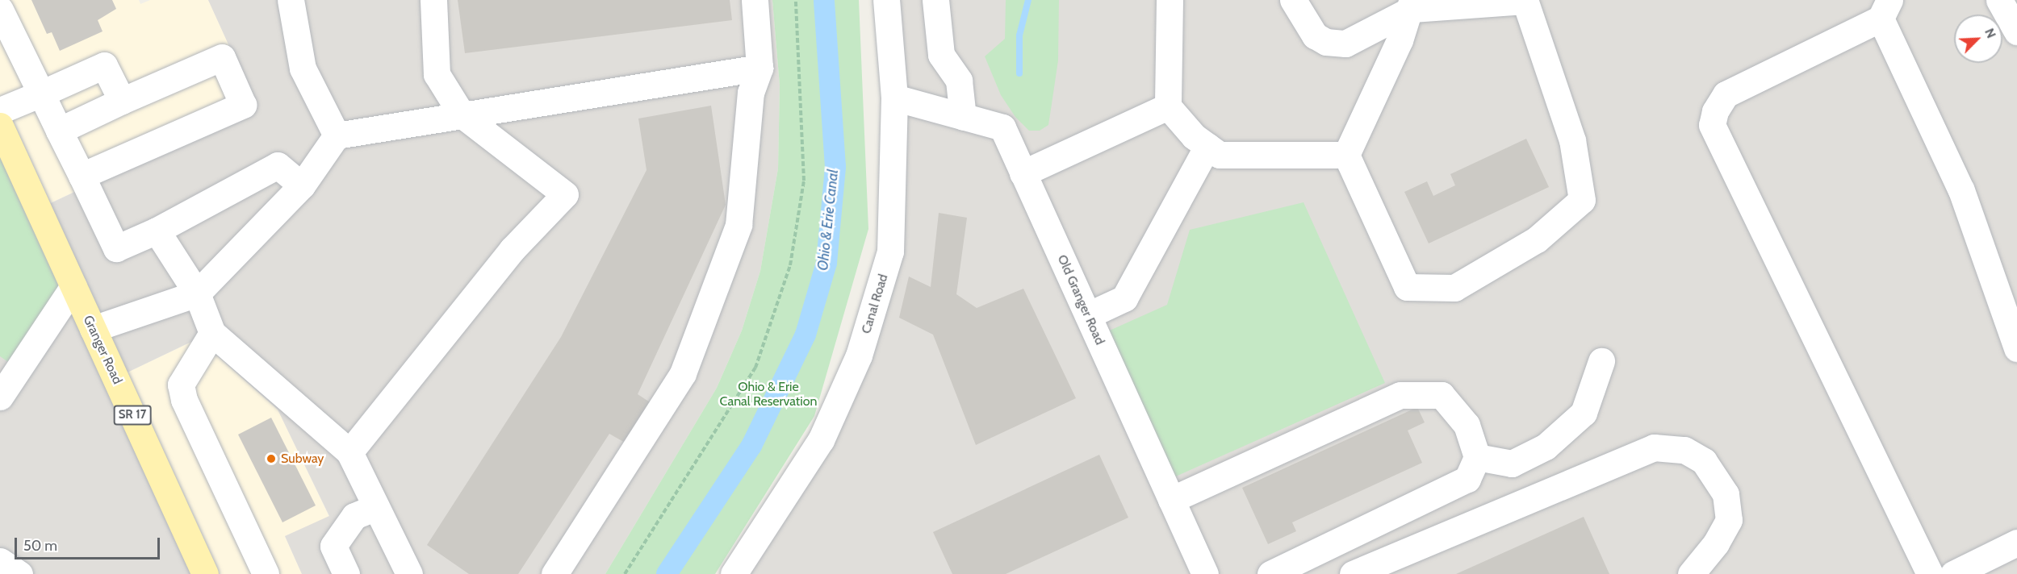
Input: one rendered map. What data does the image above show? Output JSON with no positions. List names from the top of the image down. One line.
{"streets":{"main road":["Granger Road","SR 17"],"street":["Old Granger Road","Canal Road"]},"crossings":[["Old Granger Road","Canal Road"]],"water":["Ohio & Erie Canal"],"parks":["Ohio & Erie Canal Reservation"],"places":["Subway"],"scale_bar":"50 m","north":"top right"}
